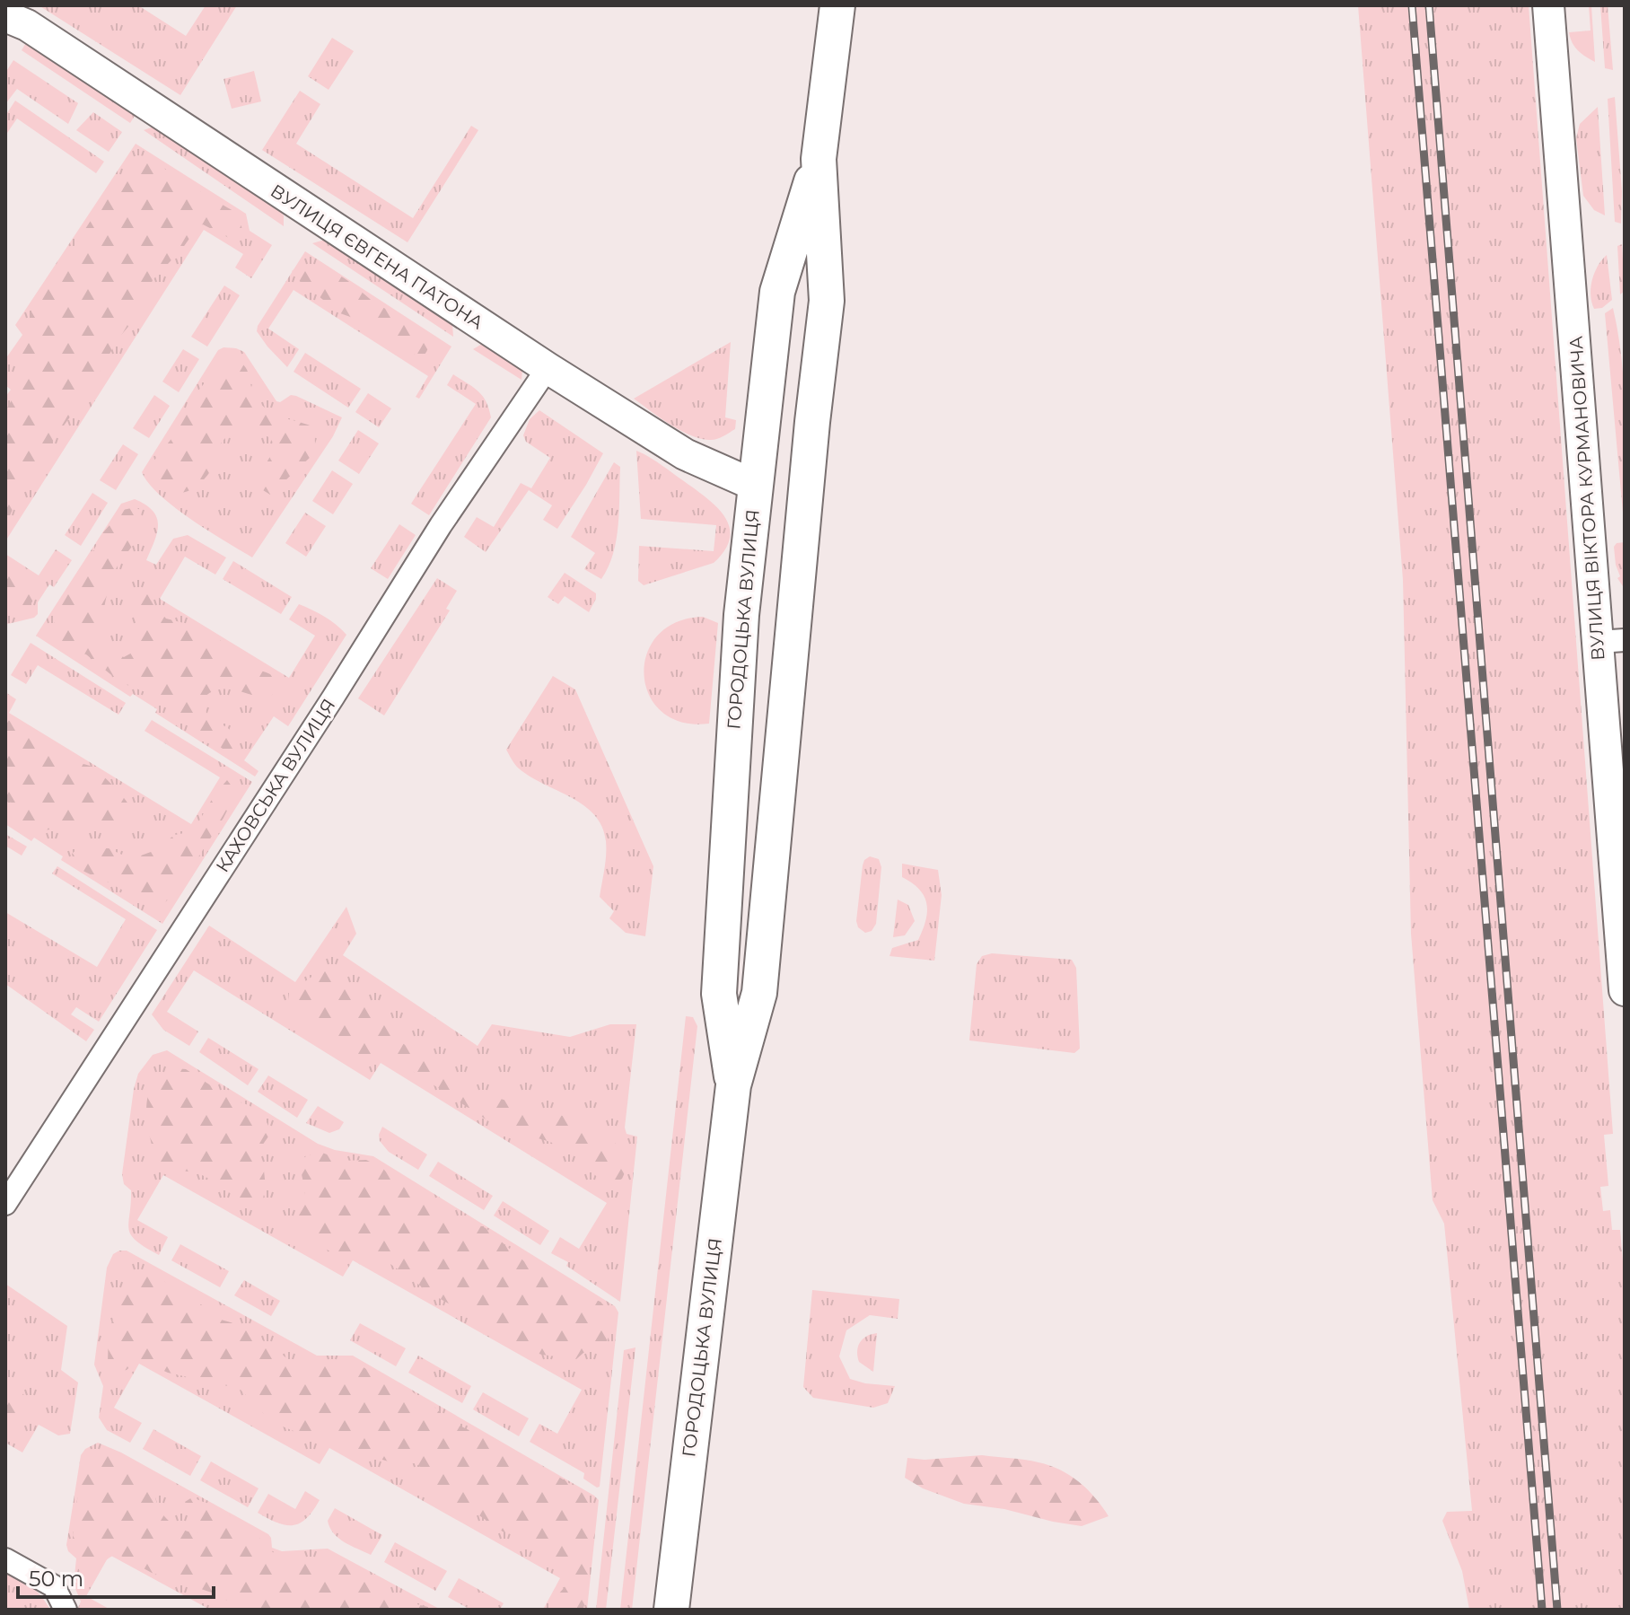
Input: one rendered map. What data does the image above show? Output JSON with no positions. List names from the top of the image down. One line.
{"streets":{"main road":["ГОРОДОЦЬКА ВУЛИЦЯ"],"street":["ВУЛИЦЯ ЄВГЕНА ПАТОНА","ВУЛИЦЯ ВІКТОРА КУРМАНОВИЧА","КАХОВСЬКА ВУЛИЦЯ"]},"crossings":[["ВУЛИЦЯ ЄВГЕНА ПАТОНА","ГОРОДОЦЬКА ВУЛИЦЯ"],["ВУЛИЦЯ ЄВГЕНА ПАТОНА","КАХОВСЬКА ВУЛИЦЯ"]],"scale_bar":"50 m"}
